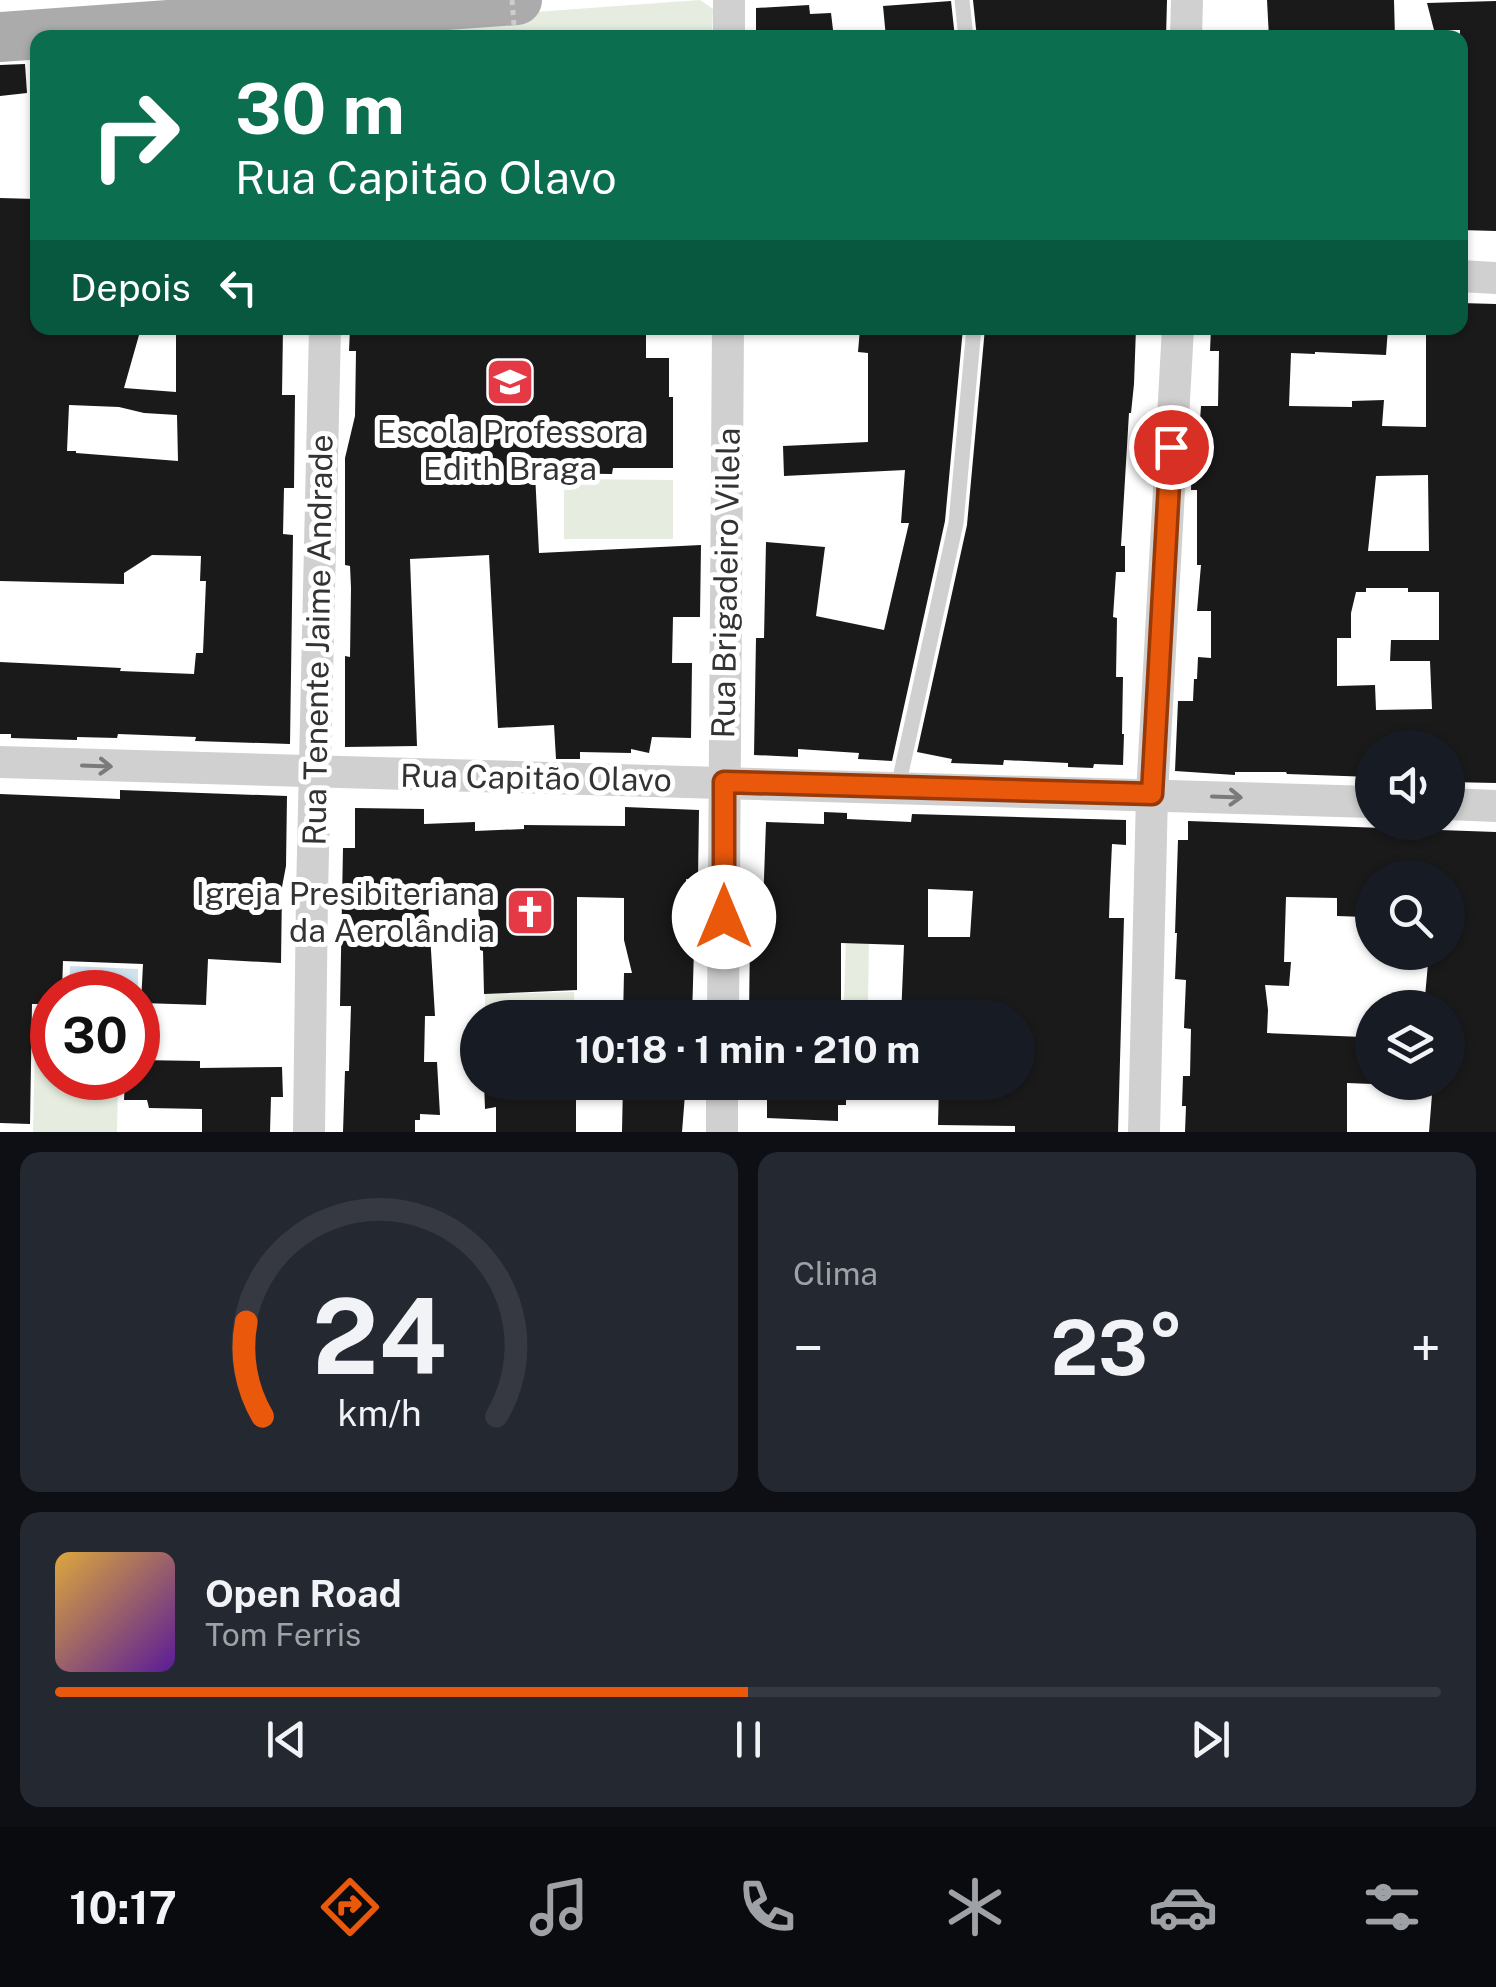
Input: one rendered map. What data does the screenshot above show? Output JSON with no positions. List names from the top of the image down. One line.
{"streets":{"street":["Rua Brigadeiro Vilela","Rua Tenente Jaime Andrade","Rua Capitão Olavo"]},"crossings":[["Rua Brigadeiro Vilela","Rua Capitão Olavo"],["Rua Tenente Jaime Andrade","Rua Capitão Olavo"]],"one_way":["Rua Capitão Olavo"],"places":{"school or university":["Escola Professora Edith Braga"],"church":["Igreja Presibiteriana da Aerolândia"]},"page":{"turn":["30 m","Rua Capitão Olavo"],"then":"Depois","limit":"30","trip":"10:18 · 1 min · 210 m","tile":"Clima","heat":["−","23°","+"],"song":["Open Road","Tom Ferris"],"tabs":"10:17","gauge":["24","km/h"]}}
